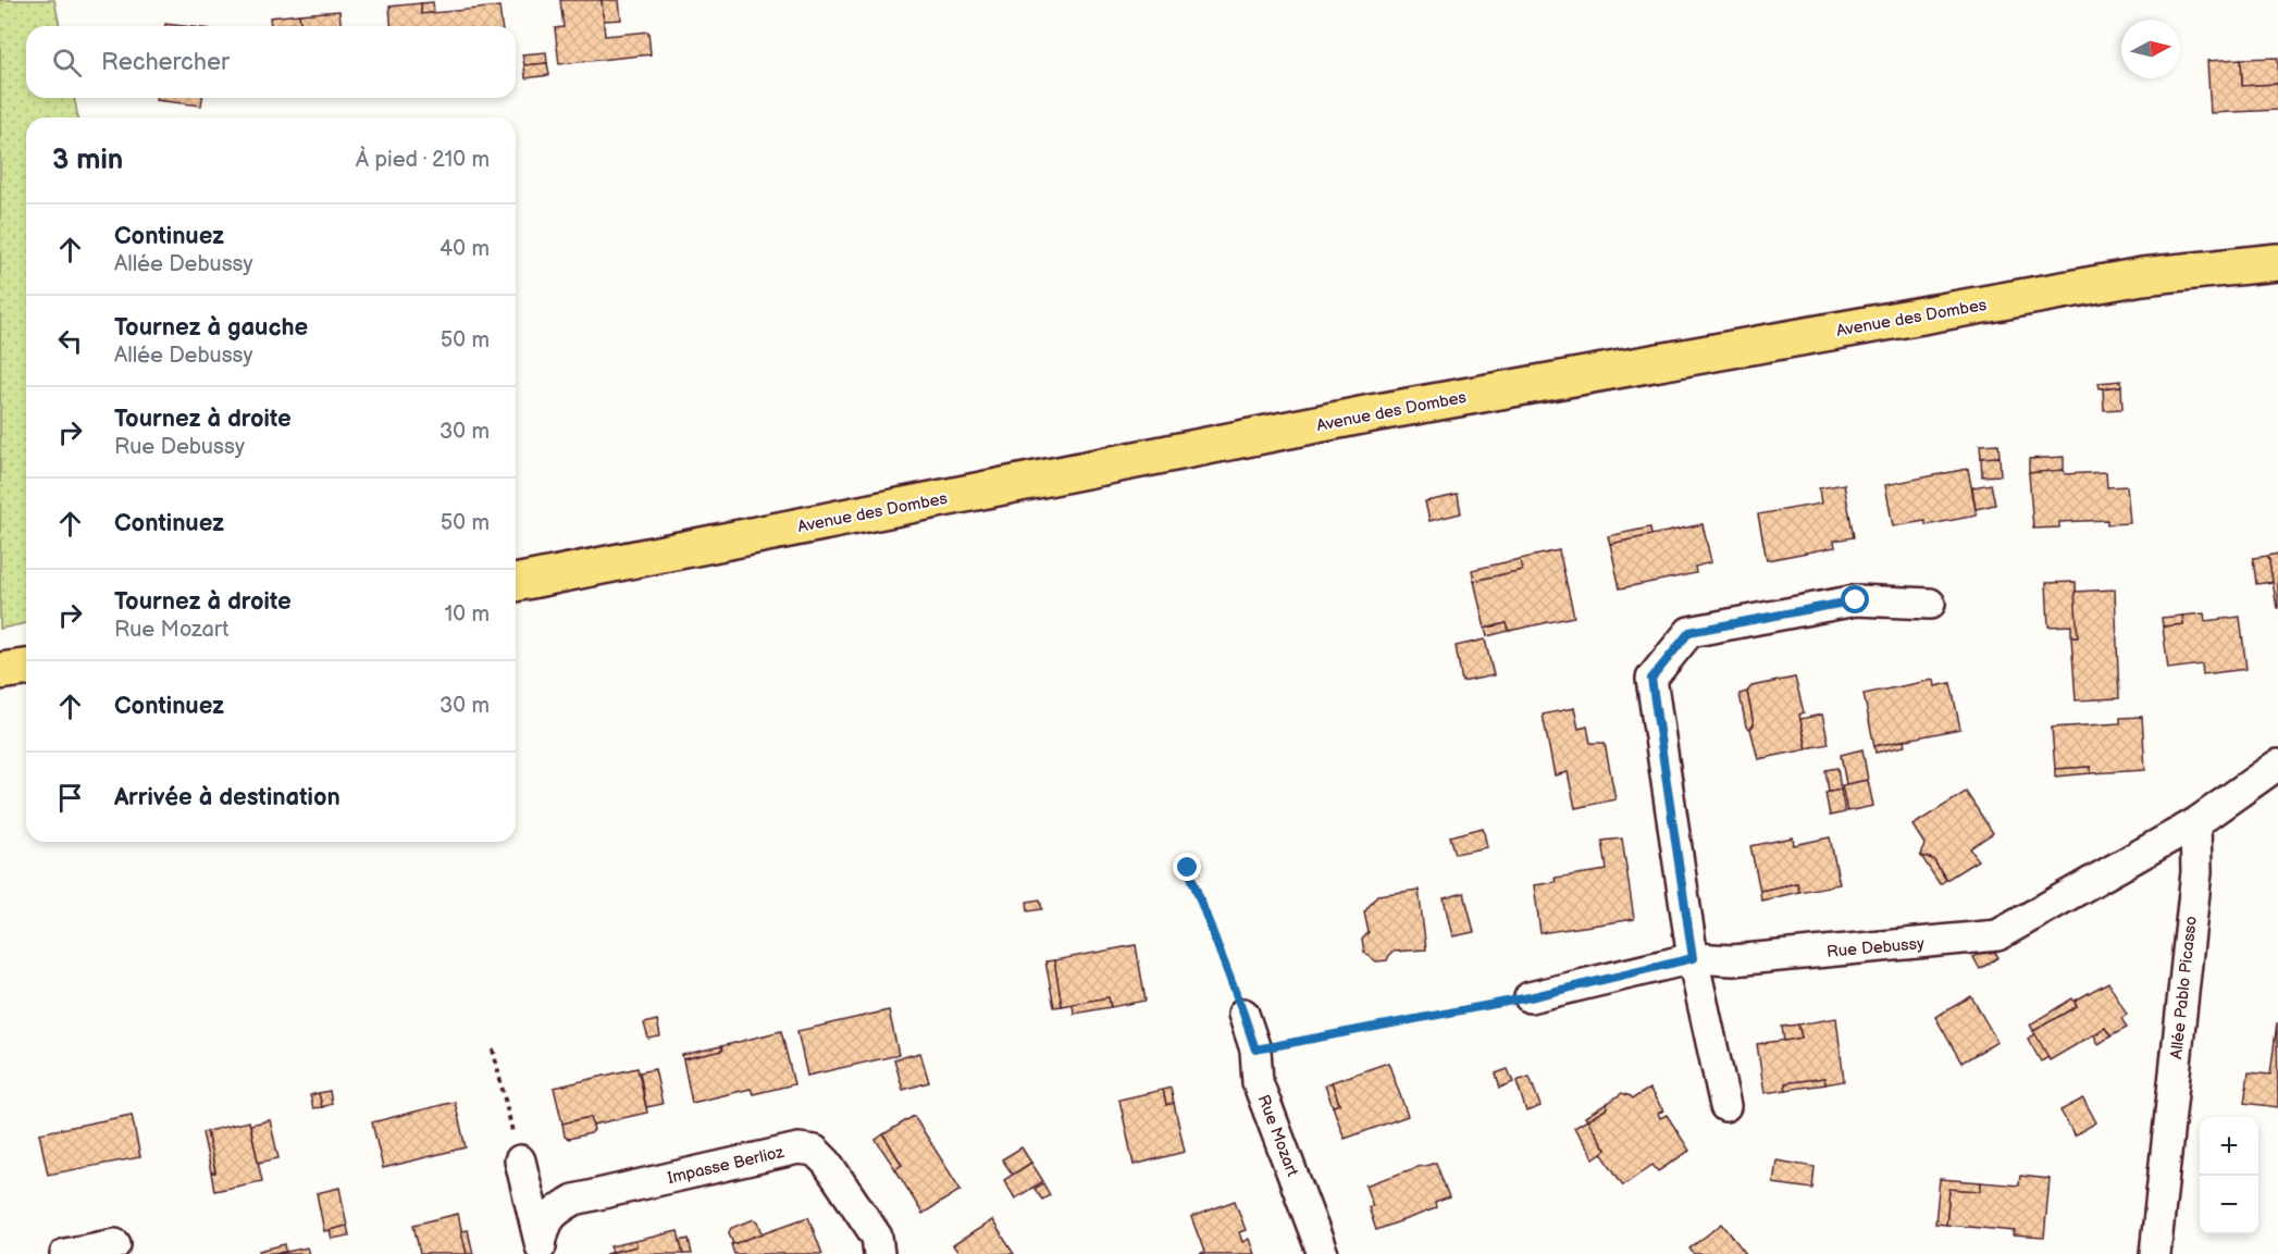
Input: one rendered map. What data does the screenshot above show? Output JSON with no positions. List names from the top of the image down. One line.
{"streets":{"main road":["Avenue des Dombes"],"street":["Rue Debussy","Allée Pablo Picasso","Rue Mozart","Impasse Berlioz"]},"crossings":[["Rue Debussy","Allée Pablo Picasso"]],"north":"right","page":{"search":"Rechercher","heading":["3 min","À pied · 210 m"],"list":[["Continuez","Allée Debussy","40 m"],["Tournez à gauche","Allée Debussy","50 m"],["Tournez à droite","Rue Debussy","30 m"],["Continuez","50 m"],["Tournez à droite","Rue Mozart","10 m"],["Continuez","30 m"],"Arrivée à destination"],"map_buttons":["+","−"]}}
